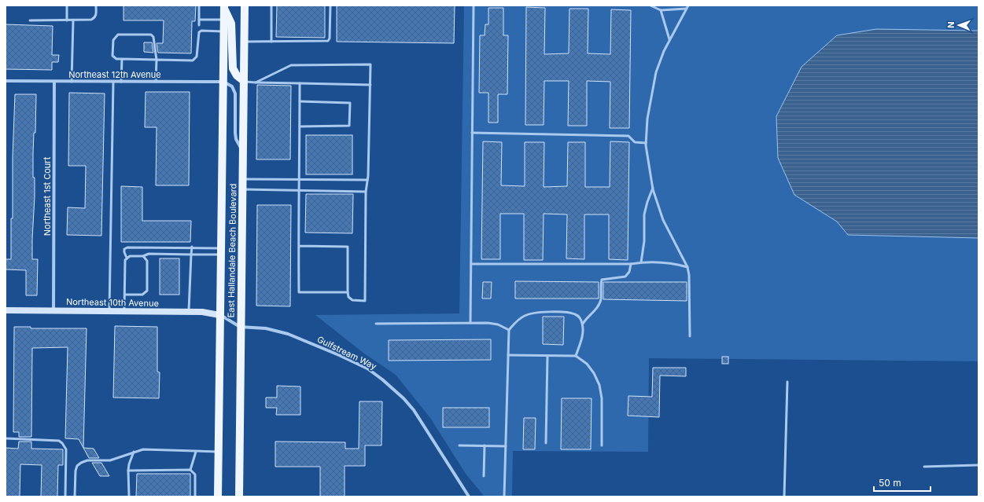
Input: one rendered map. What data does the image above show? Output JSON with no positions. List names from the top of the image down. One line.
{"streets":{"main road":["East Hallandale Beach Boulevard"],"street":["Northeast 12th Avenue","Northeast 1st Court","Northeast 10th Avenue","Gulfstream Way"]},"crossings":[["Northeast 12th Avenue","Northeast 1st Court"],["Northeast 12th Avenue","East Hallandale Beach Boulevard"],["Northeast 1st Court","Northeast 10th Avenue"],["East Hallandale Beach Boulevard","Northeast 10th Avenue"],["East Hallandale Beach Boulevard","Gulfstream Way"],["Northeast 10th Avenue","Gulfstream Way"]],"scale_bar":"50 m","north":"left"}
